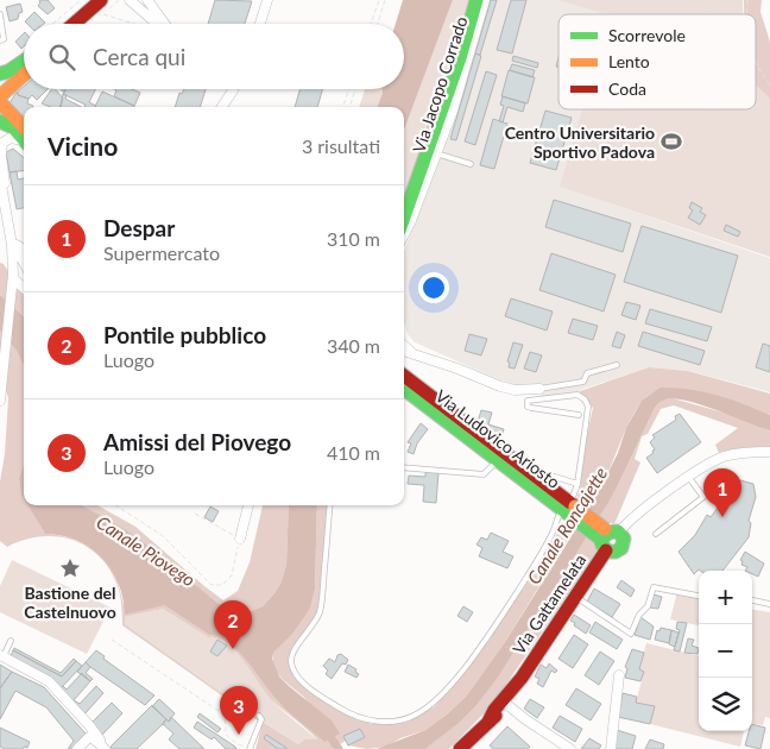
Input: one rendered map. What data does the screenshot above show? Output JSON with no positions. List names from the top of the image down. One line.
{"streets":{"main road":["Via Jacopo Corrado","Via Ludovico Ariosto","Via Gattamelata"]},"crossings":[["Via Ludovico Ariosto","Via Gattamelata"]],"water":["Canale Roncajette","Canale Piovego"],"places":{"sports":["Centro Universitario Sportivo Padova"],"place":["Bastione del Castelnuovo"]},"legend":["Scorrevole","Lento","Coda"],"page":{"search":"Cerca qui","heading":["Vicino","3 risultati"],"list":[{"mark":"1","name":"Despar","note":"Supermercato","value":"310 m"},{"mark":"2","name":"Pontile pubblico","note":"Luogo","value":"340 m"},{"mark":"3","name":"Amissi del Piovego","note":"Luogo","value":"410 m"}],"pins":["1","2","3"],"map_buttons":["+","−"]}}
